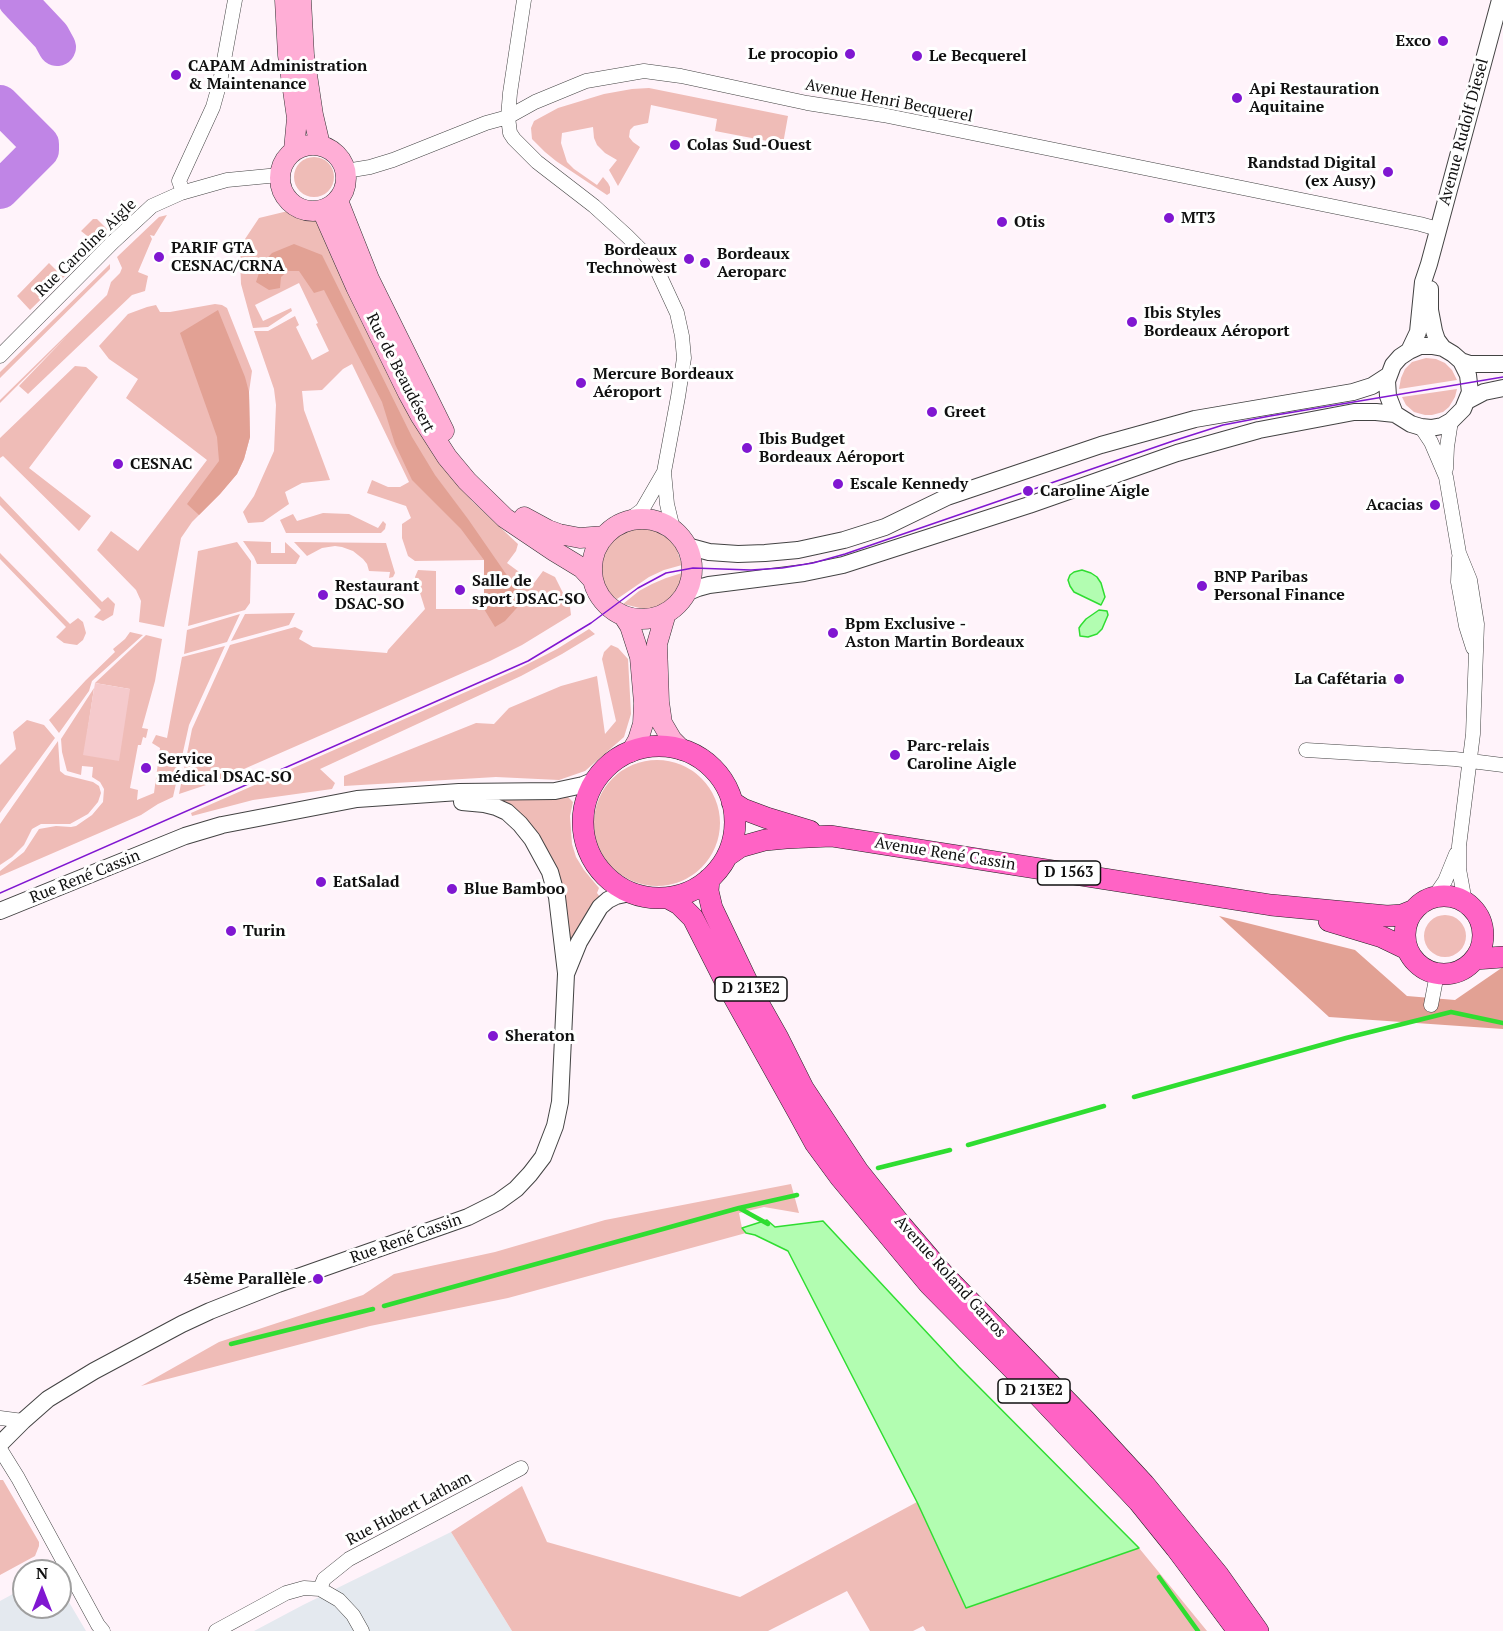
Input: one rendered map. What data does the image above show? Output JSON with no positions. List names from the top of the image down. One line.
{"streets":{"main road":["Rue de Beaudésert","Avenue René Cassin","D 1563","D 213E2","Avenue Roland Garros"],"street":["Avenue Henri Becquerel","Avenue Rudolf Diesel","Rue Caroline Aigle","Rue René Cassin","Rue Hubert Latham"]},"crossings":[["Avenue Henri Becquerel","Avenue Rudolf Diesel"],["Avenue Henri Becquerel","Rue Caroline Aigle"],["Avenue Henri Becquerel","Rue de Beaudésert"],["Rue Caroline Aigle","Rue de Beaudésert"],["Avenue René Cassin","D 1563"],["Avenue René Cassin","Rue René Cassin"],["Avenue René Cassin","Avenue Roland Garros"],["D 1563","Rue René Cassin"],["D 1563","Avenue Roland Garros"],["Rue René Cassin","Avenue Roland Garros"]],"places":["Exco","Le procopio","Le Becquerel","CAPAM Administration & Maintenance","Api Restauration Aquitaine","Colas Sud-Ouest","Randstad Digital (ex Ausy)","MT3","Otis","PARIF GTA CESNAC/CRNA","Bordeaux Technowest","Bordeaux Aeroparc","Ibis Styles Bordeaux Aéroport","Mercure Bordeaux Aéroport","Greet","Ibis Budget Bordeaux Aéroport","CESNAC","Escale Kennedy","Caroline Aigle","Acacias","BNP Paribas Personal Finance","Salle de sport DSAC-SO","Restaurant DSAC-SO","Bpm Exclusive - Aston Martin Bordeaux","La Cafétaria","Parc-relais Caroline Aigle","Service médical DSAC-SO","EatSalad","Blue Bamboo","Turin","Sheraton","45ème Parallèle"],"north":"top"}
